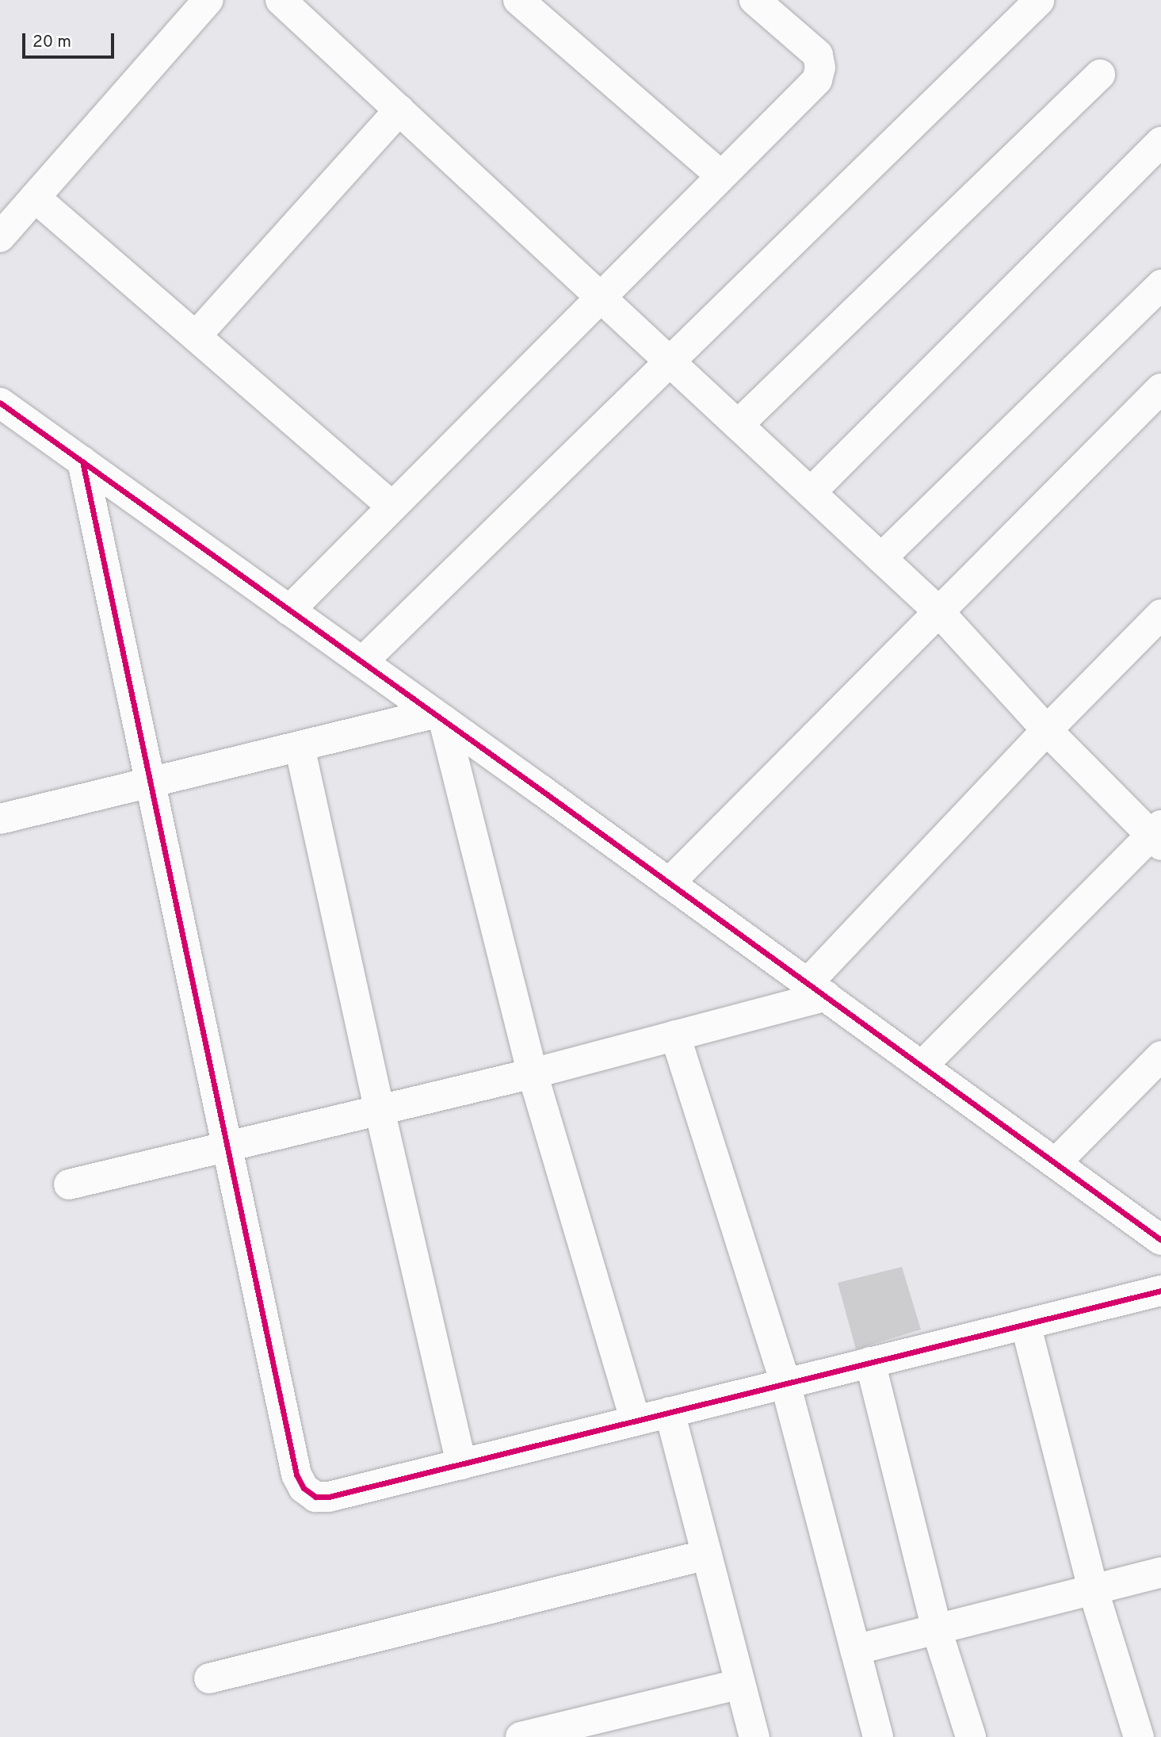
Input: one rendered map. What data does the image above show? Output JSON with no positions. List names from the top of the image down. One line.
{"scale_bar":"20 m"}
